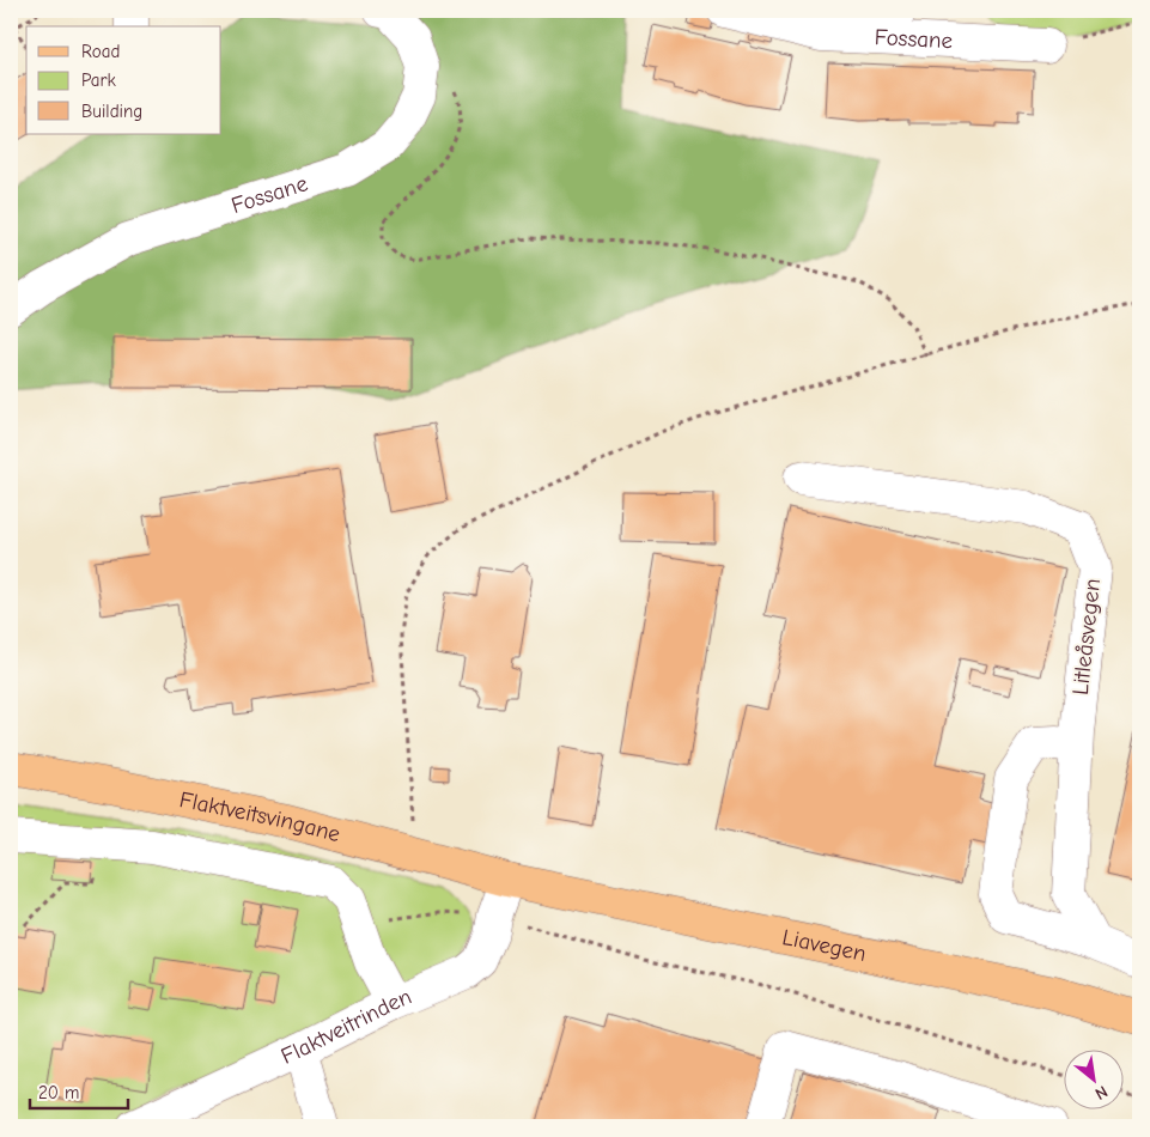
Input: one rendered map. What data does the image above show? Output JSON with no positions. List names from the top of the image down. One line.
{"streets":{"main road":["Flaktveitsvingane","Liavegen"],"street":["Fossane","Litleåsvegen","Flaktveitrinden"]},"crossings":[["Flaktveitsvingane","Liavegen"],["Flaktveitsvingane","Flaktveitrinden"],["Liavegen","Flaktveitrinden"]],"legend":["Road","Park","Building"],"scale_bar":"20 m","north":"bottom right"}
